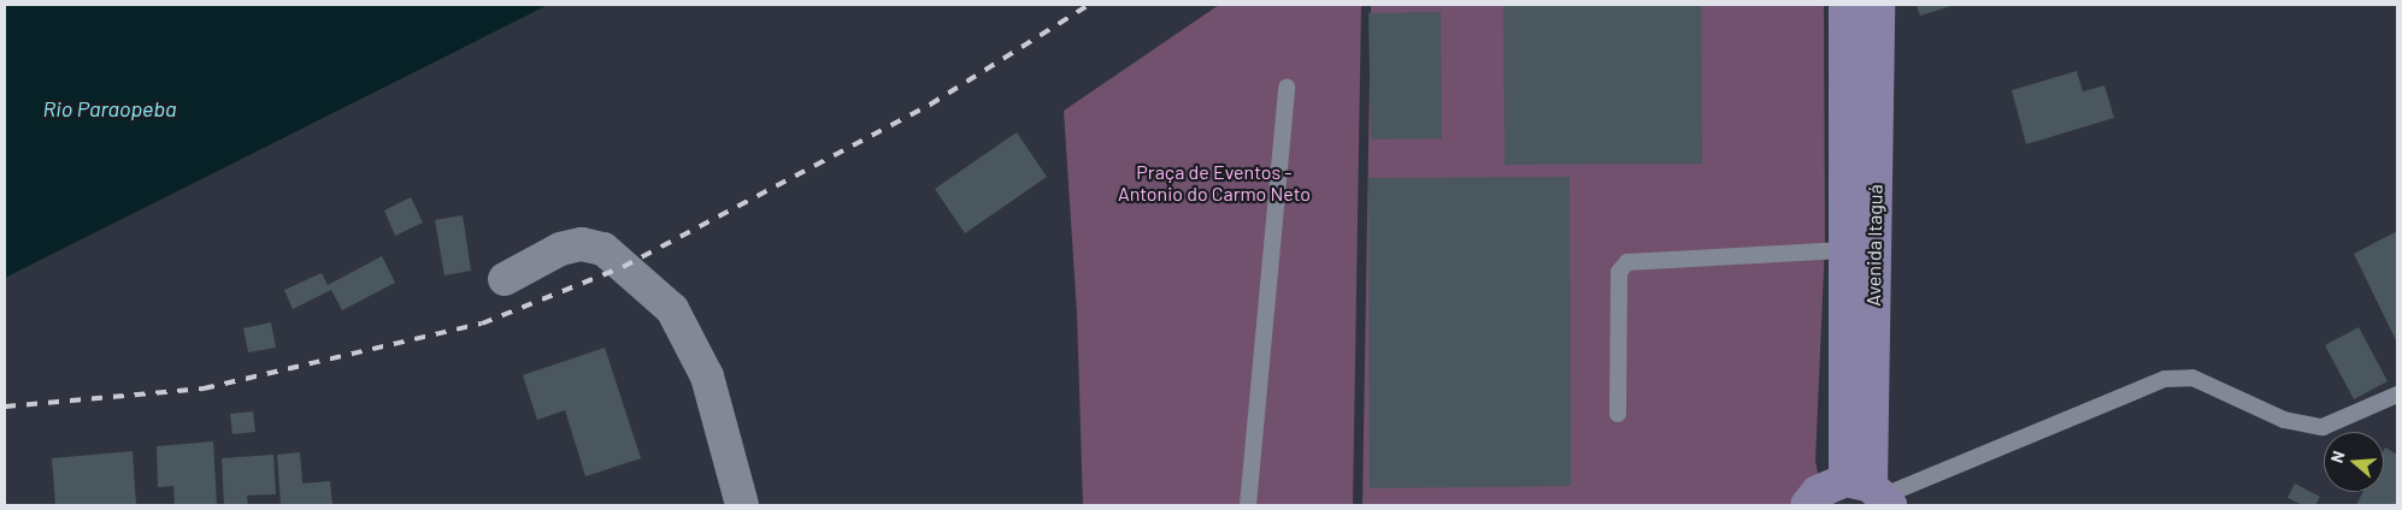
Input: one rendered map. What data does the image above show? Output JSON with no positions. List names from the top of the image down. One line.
{"streets":{"main road":["Avenida Itaguá"]},"water":["Rio Paraopeba"],"parks":["Praça de Eventos - Antonio do Carmo Neto"],"north":"left"}
